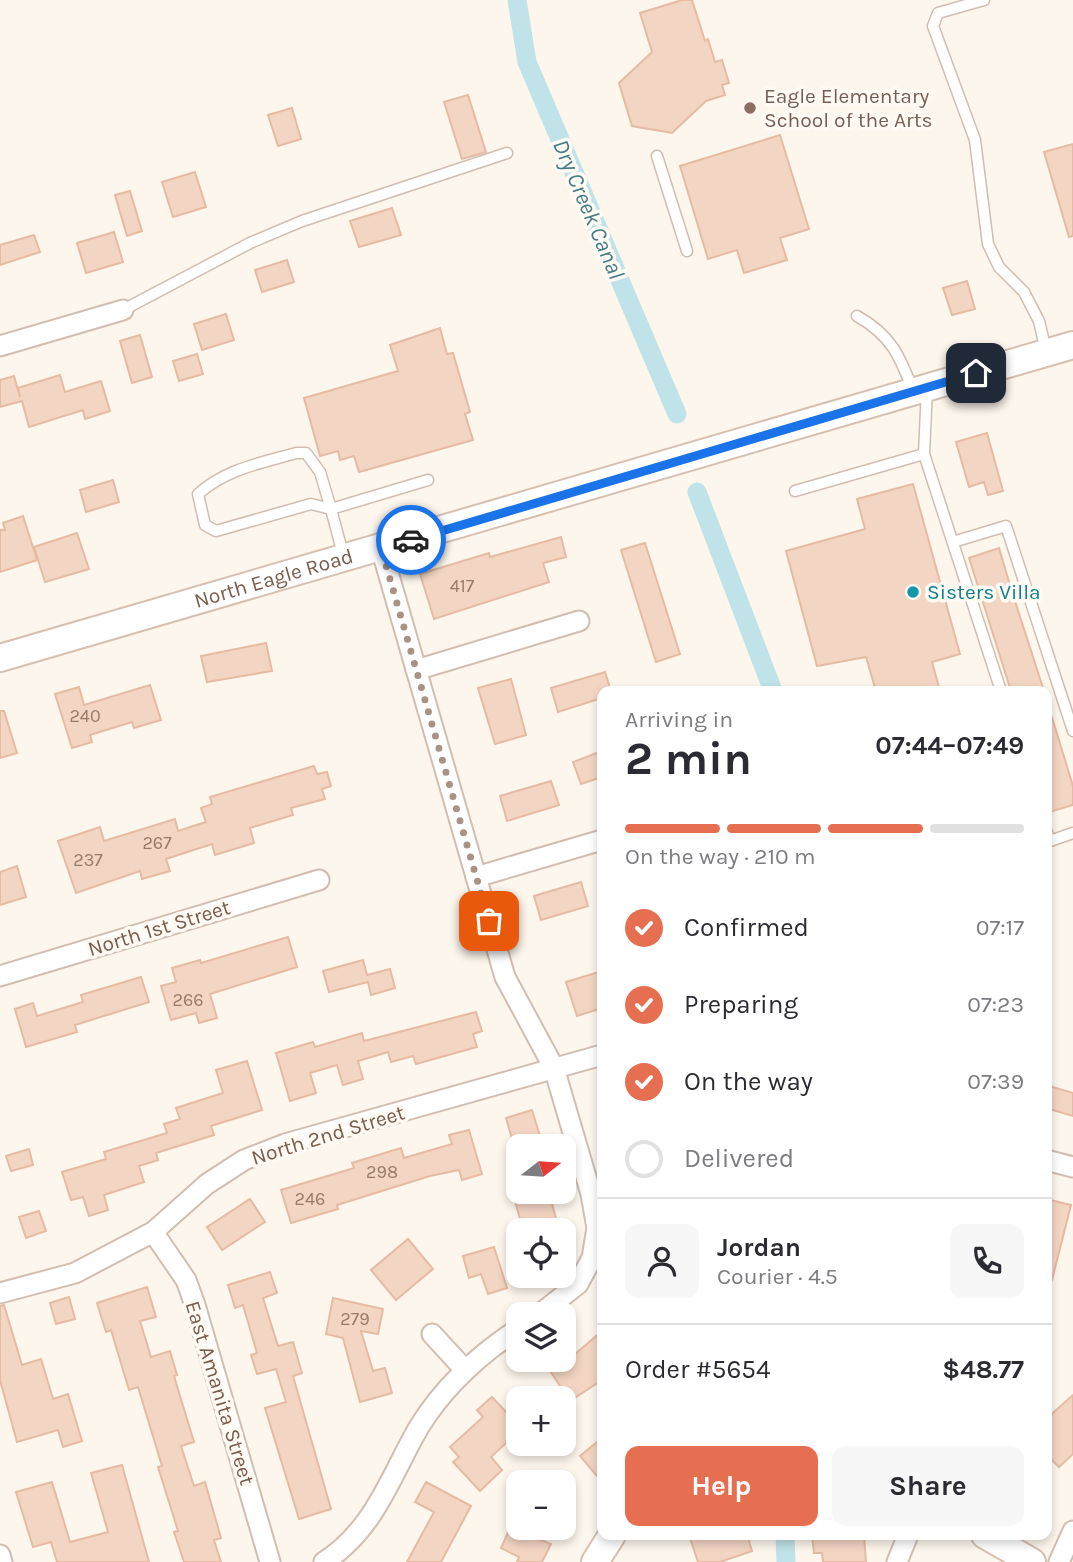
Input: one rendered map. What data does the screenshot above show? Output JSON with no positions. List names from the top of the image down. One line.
{"streets":{"main road":["North Eagle Road"],"street":["North 1st Street","North 2nd Street","East Amanita Street"]},"crossings":[["North 2nd Street","East Amanita Street"]],"water":["Dry Creek Canal"],"places":["Eagle Elementary School of the Arts","Sisters Villa"],"house_numbers":["417","240","267","237","266","298","246","279"],"north":"right","page":{"heading":["2 min","Arriving in","07:44–07:49"],"panel":["Jordan","Courier · 4.5","Order #5654","$48.77"],"bar":"On the way · 210 m","list":[["Confirmed","07:17"],["Preparing","07:23"],["On the way","07:39"],"Delivered"],"map_buttons":["+","−"],"buttons":["Help","Share"]}}
